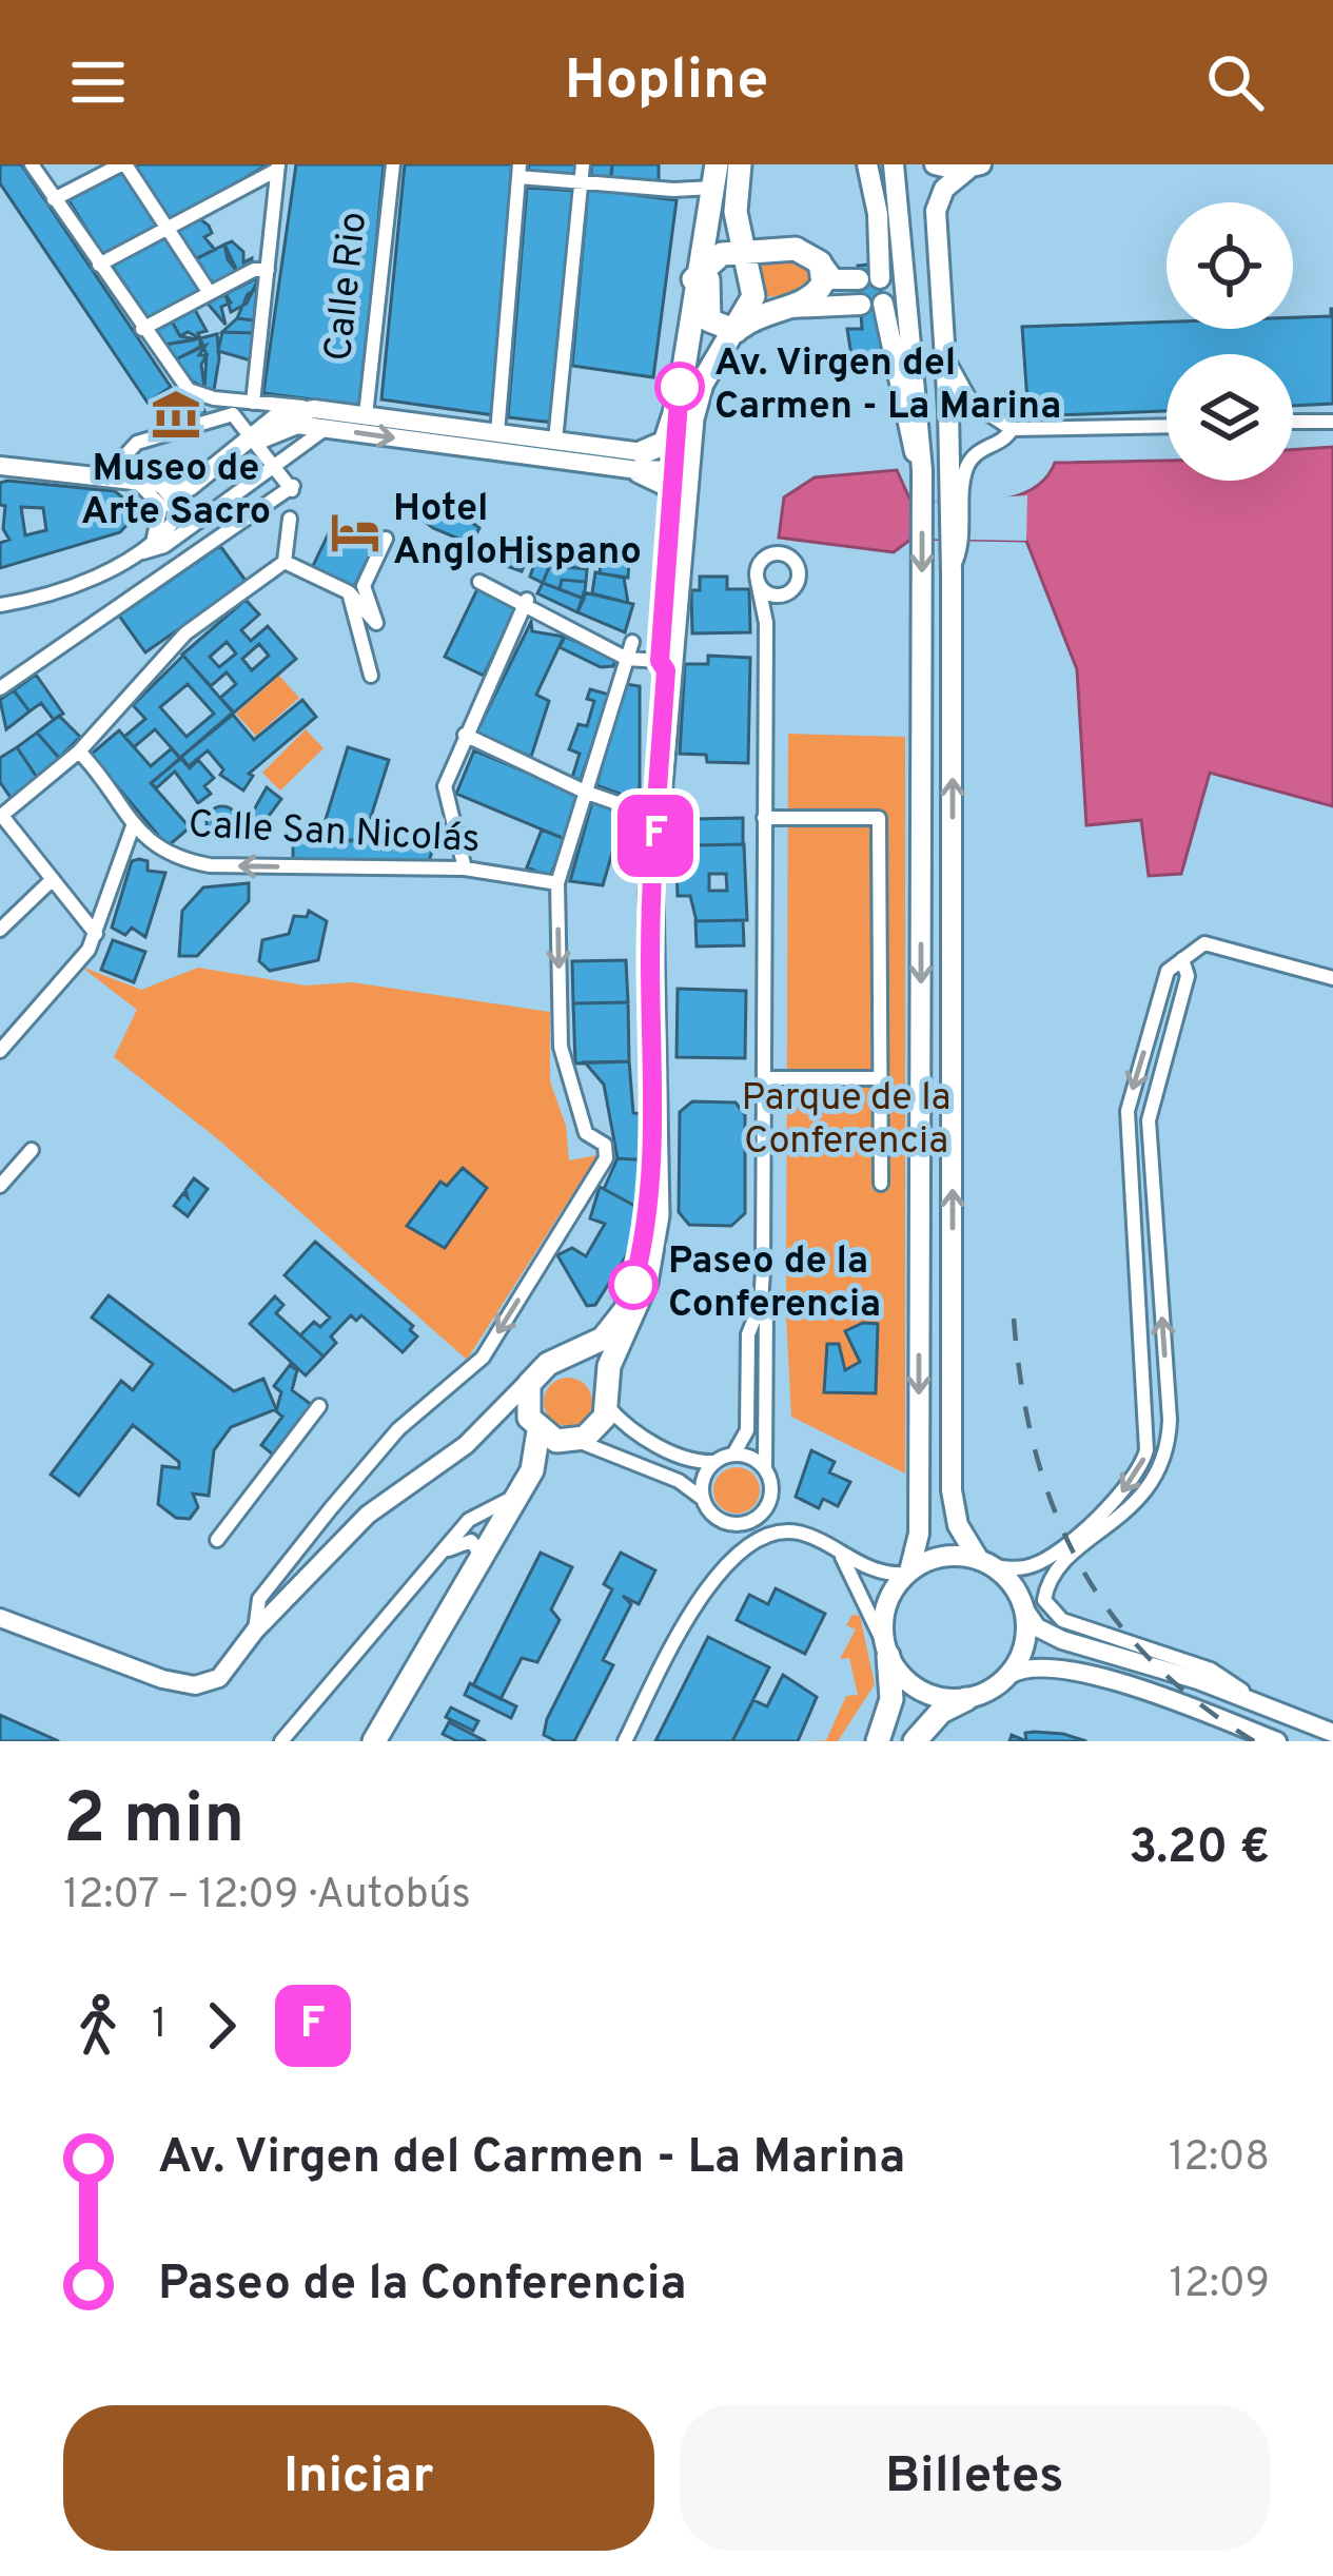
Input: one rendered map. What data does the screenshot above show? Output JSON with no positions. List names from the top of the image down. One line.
{"streets":{"street":["Calle Rio","Calle San Nicolás"]},"one_way":["Calle San Nicolás"],"parks":["Parque de la Conferencia"],"places":{"other":["Av. Virgen del Carmen - La Marina","Paseo de la Conferencia"],"museum":["Museo de Arte Sacro"],"hotel":["Hotel AngloHispano"]},"lines":["bus line F"],"page":{"header":"Hopline","on_map":"F","heading":["2 min","12:07 – 12:09 · Autobús","3.20 €"],"legs":["1","F"],"list":[{"name":"Av. Virgen del Carmen - La Marina","value":"12:08"},{"name":"Paseo de la Conferencia","value":"12:09"}],"buttons":["Iniciar","Billetes"]}}
